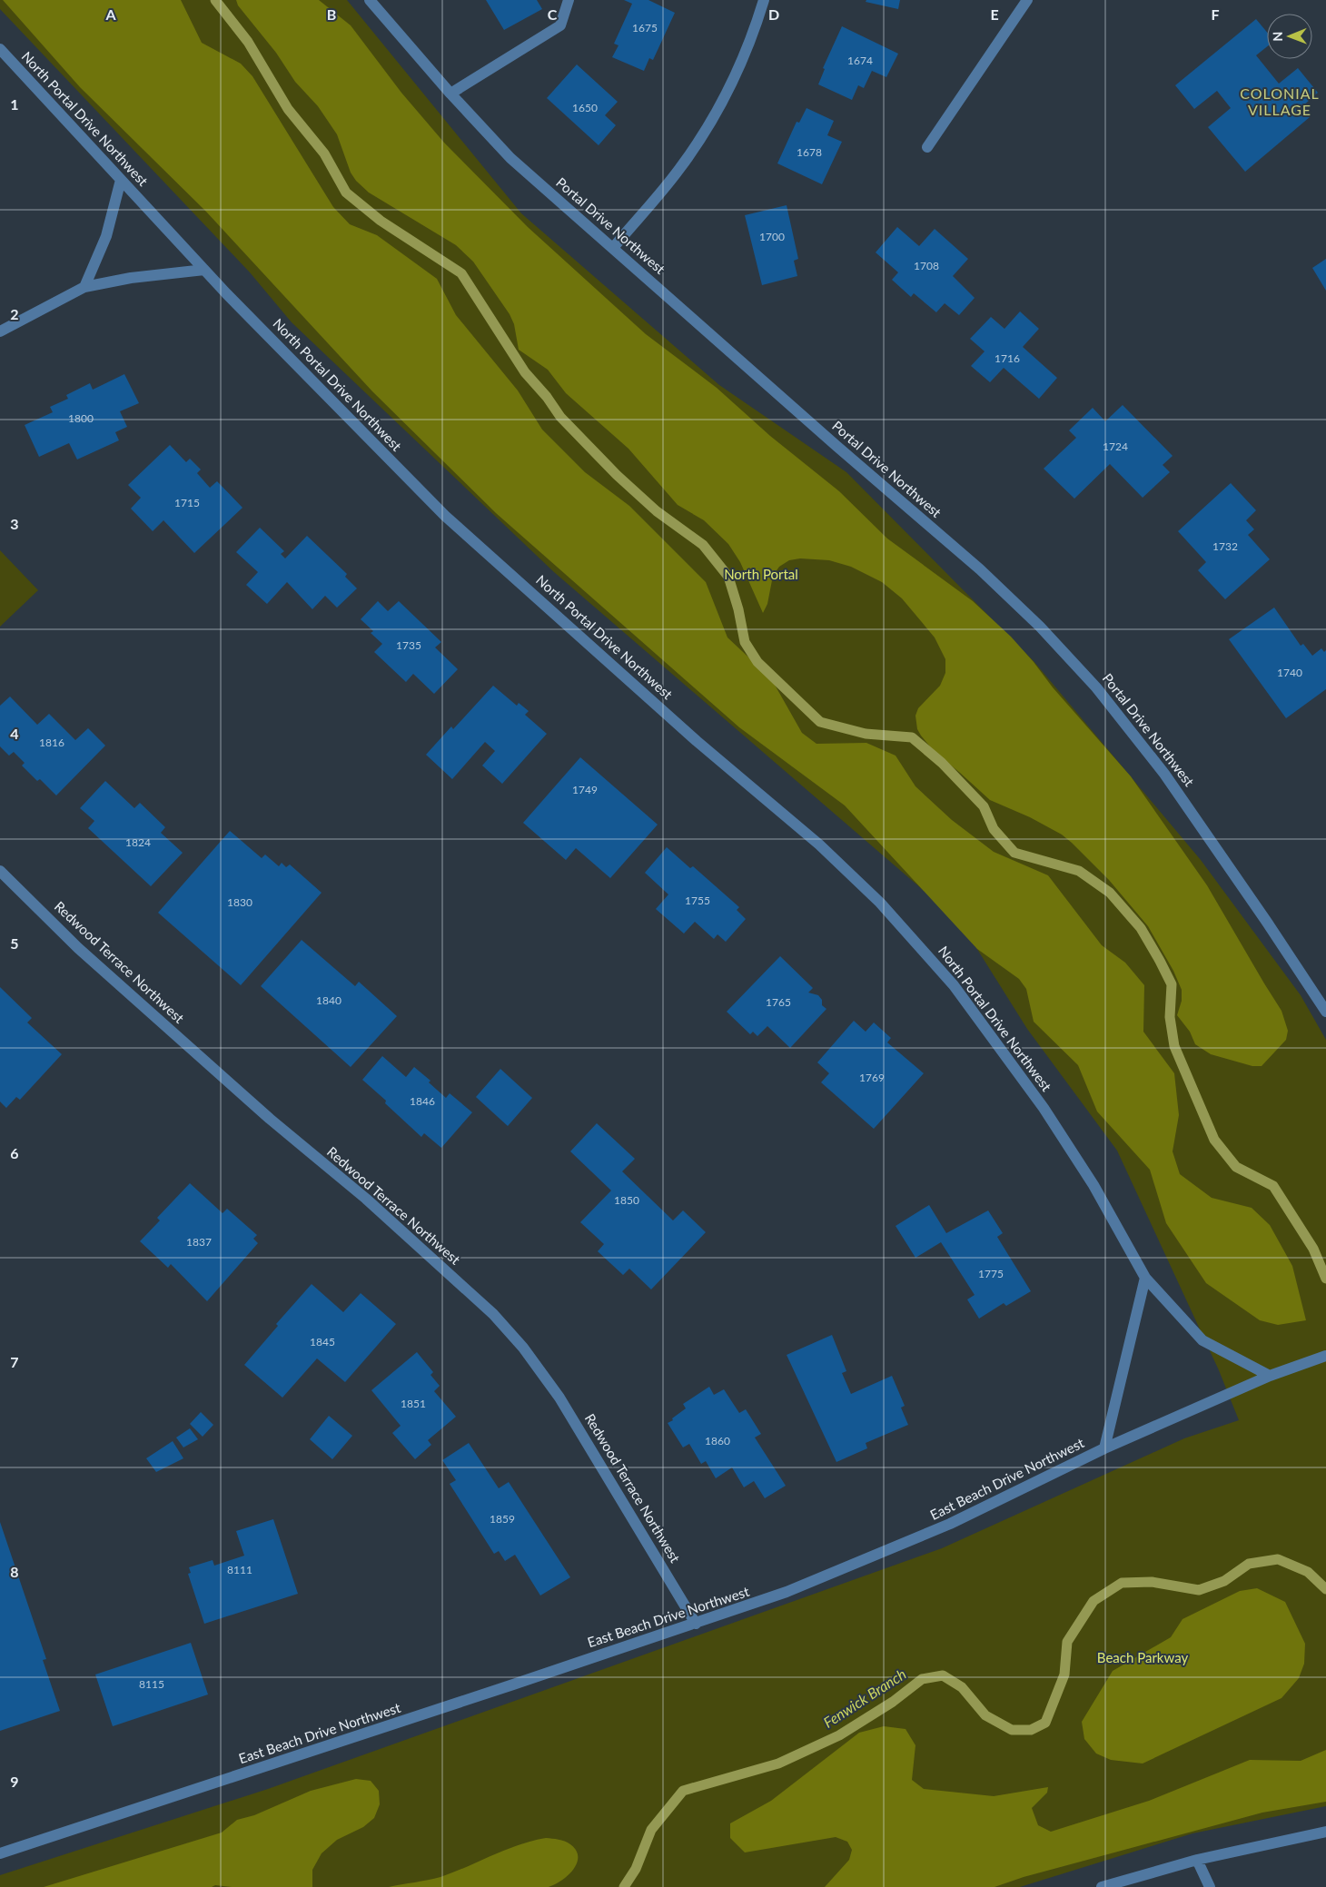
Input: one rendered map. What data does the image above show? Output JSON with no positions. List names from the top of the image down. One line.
{"streets":{"street":["North Portal Drive Northwest","Portal Drive Northwest","Redwood Terrace Northwest","East Beach Drive Northwest"]},"crossings":[["North Portal Drive Northwest","East Beach Drive Northwest"],["Redwood Terrace Northwest","East Beach Drive Northwest"]],"districts":["COLONIAL VILLAGE"],"water":["Fenwick Branch"],"parks":["North Portal","Beach Parkway"],"house_numbers":["1675","1674","1650","1678","1700","1708","1716","1800","1724","1715","1732","1735","1740","1816","1749","1824","1755","1830","1840","1765","1769","1846","1850","1837","1775","1845","1851","1860","1859","8111","8115"],"north":"left","grid":{"columns":["A","B","C","D","E","F"],"rows":["1","2","3","4","5","6","7","8","9"]}}
